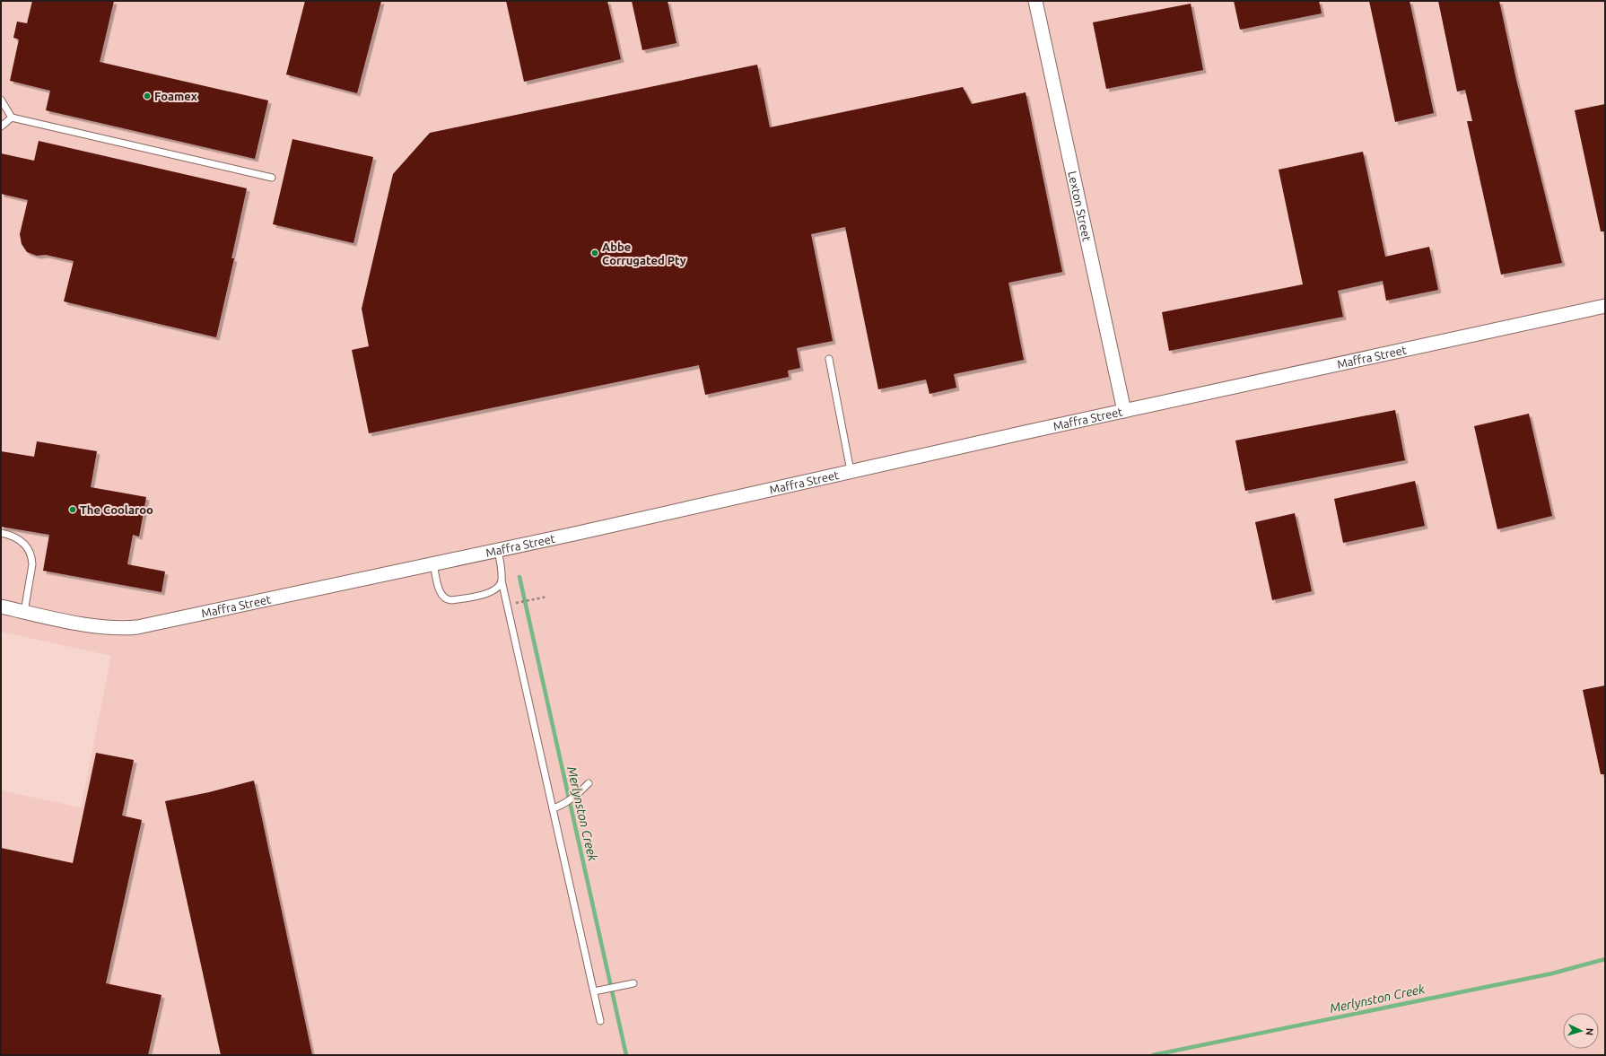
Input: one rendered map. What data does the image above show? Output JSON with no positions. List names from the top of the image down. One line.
{"streets":{"street":["Lexton Street","Maffra Street"]},"crossings":[["Lexton Street","Maffra Street"]],"water":["Merlynston Creek"],"places":["Foamex","Abbe Corrugated Pty","The Coolaroo"],"north":"right"}
